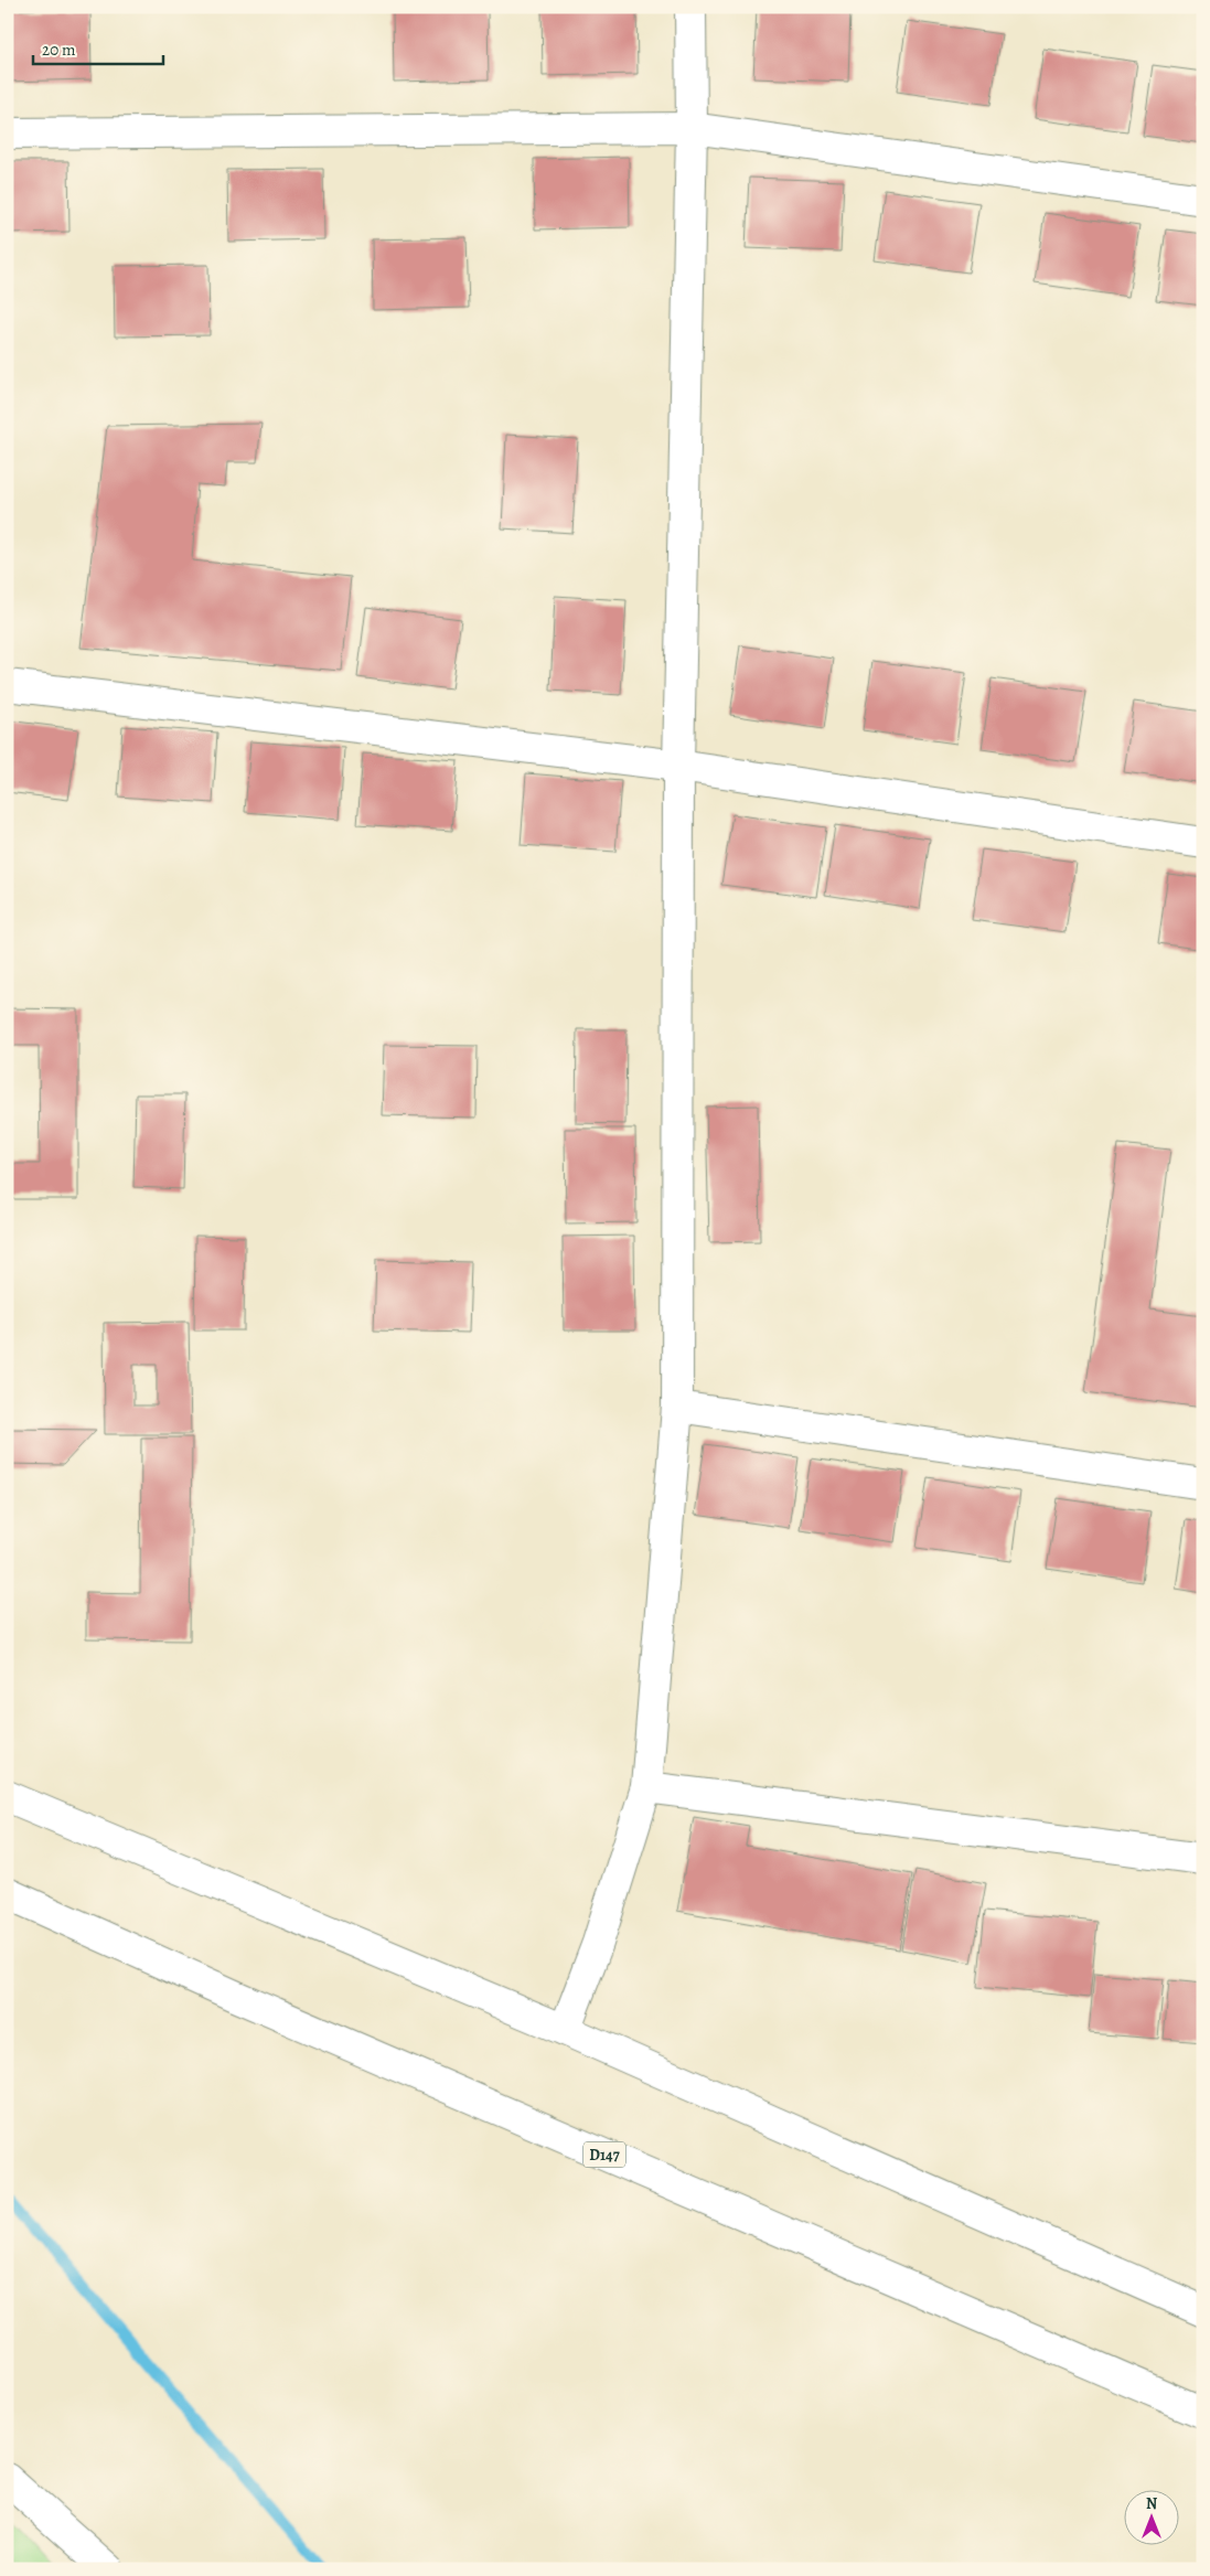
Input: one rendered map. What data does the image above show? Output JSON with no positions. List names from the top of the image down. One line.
{"streets":{"street":["D147"]},"scale_bar":"20 m","north":"top"}
